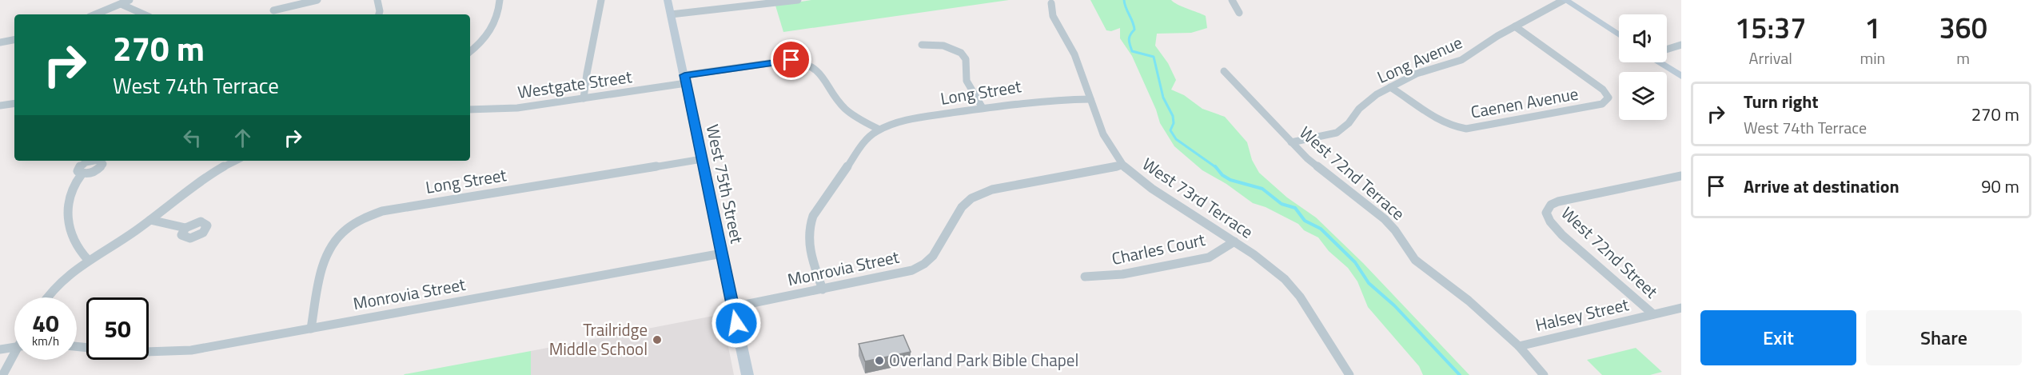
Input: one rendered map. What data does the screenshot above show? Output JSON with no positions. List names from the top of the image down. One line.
{"streets":{"main road":["West 75th Street"],"street":["Long Avenue","Westgate Street","Long Street","Caenen Avenue","West 72nd Terrace","West 73rd Terrace","Charles Court","West 72nd Street","Monrovia Street","Halsey Street"]},"crossings":[["Long Avenue","Caenen Avenue"],["Long Avenue","West 72nd Terrace"],["Westgate Street","Long Street"],["Westgate Street","West 75th Street"],["Long Street","West 75th Street"],["Long Street","West 73rd Terrace"],["Long Street","Monrovia Street"],["West 72nd Terrace","Halsey Street"],["West 75th Street","Monrovia Street"],["West 73rd Terrace","Charles Court"],["West 73rd Terrace","Monrovia Street"],["West 72nd Street","Halsey Street"]],"places":["Trailridge Middle School","Overland Park Bible Chapel"],"page":{"eta":["15:37","Arrival","1","min","360","m"],"turn":["270 m","West 74th Terrace"],"list":[{"name":"Turn right","note":"West 74th Terrace","value":"270 m"},{"name":"Arrive at destination","value":"90 m"}],"speed":"40 km/h","limit":"50","buttons":["Exit","Share"]}}
